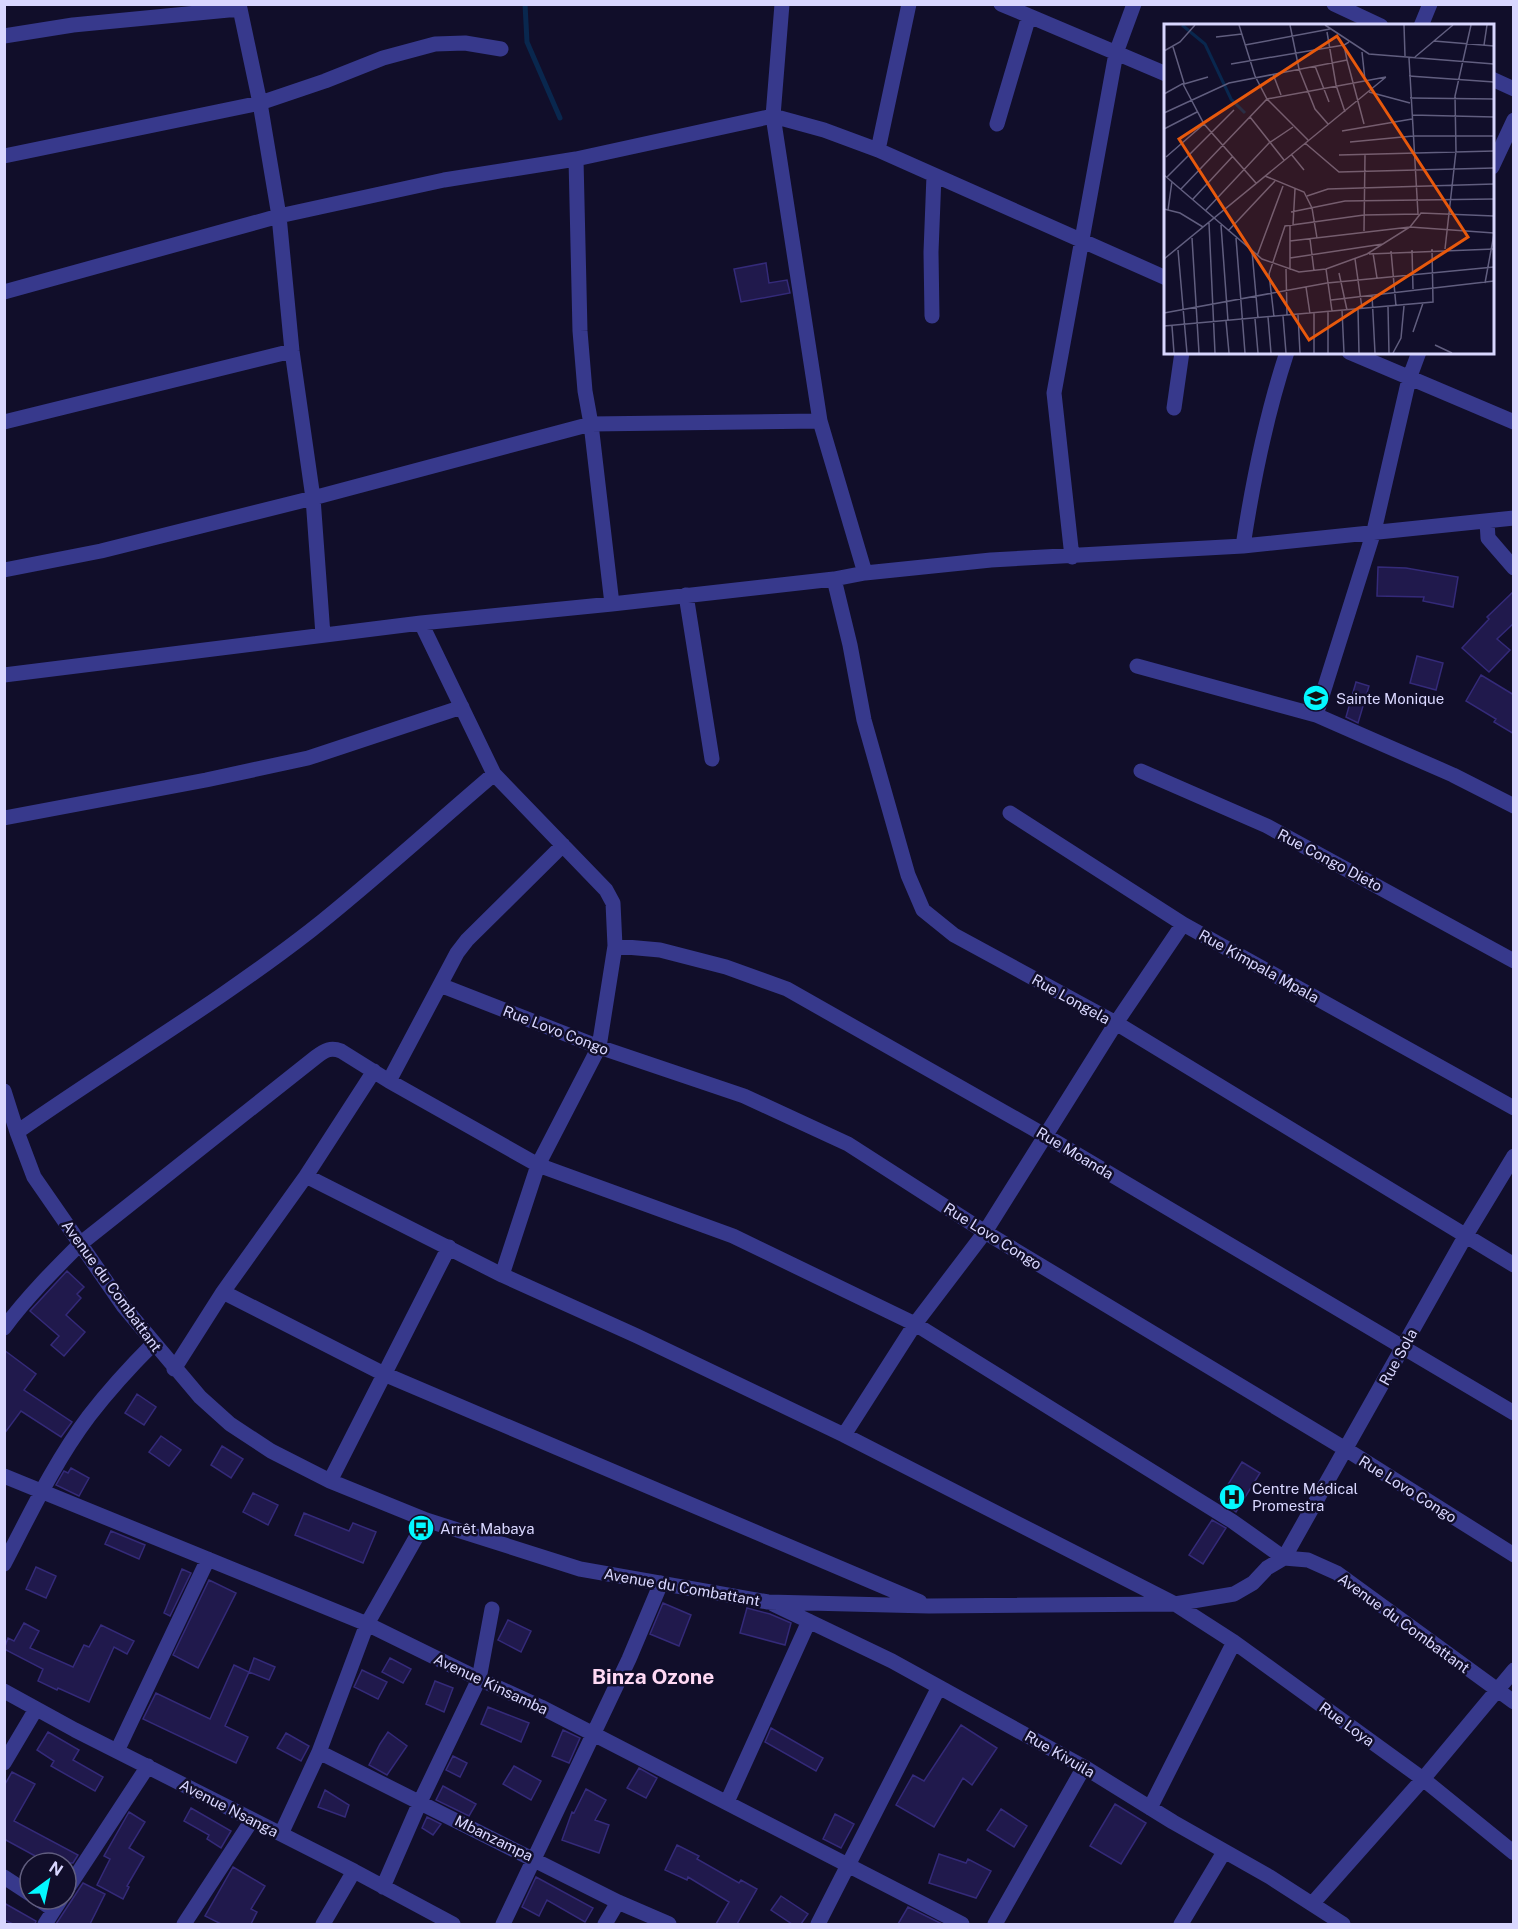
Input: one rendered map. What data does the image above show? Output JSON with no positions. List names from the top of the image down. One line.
{"streets":{"street":["Rue Congo Dieto","Rue Kimpala Mpala","Rue Longela","Rue Lovo Congo","Rue Moanda","Avenue du Combattant","Rue Sola","Avenue Kinsamba","Rue Loya","Rue Kivuila","Avenue Nsanga","Mbanzampa"]},"crossings":[["Rue Longela","Rue Sola"],["Rue Lovo Congo","Rue Sola"],["Rue Moanda","Rue Sola"],["Avenue du Combattant","Rue Sola"],["Avenue du Combattant","Rue Loya"],["Avenue du Combattant","Rue Kivuila"]],"districts":["Binza Ozone"],"places":{"school or university":["Sainte Monique"],"hospital":["Centre Médical Promestra"],"bus stop":["Arrêt Mabaya"]},"north":"top right"}
